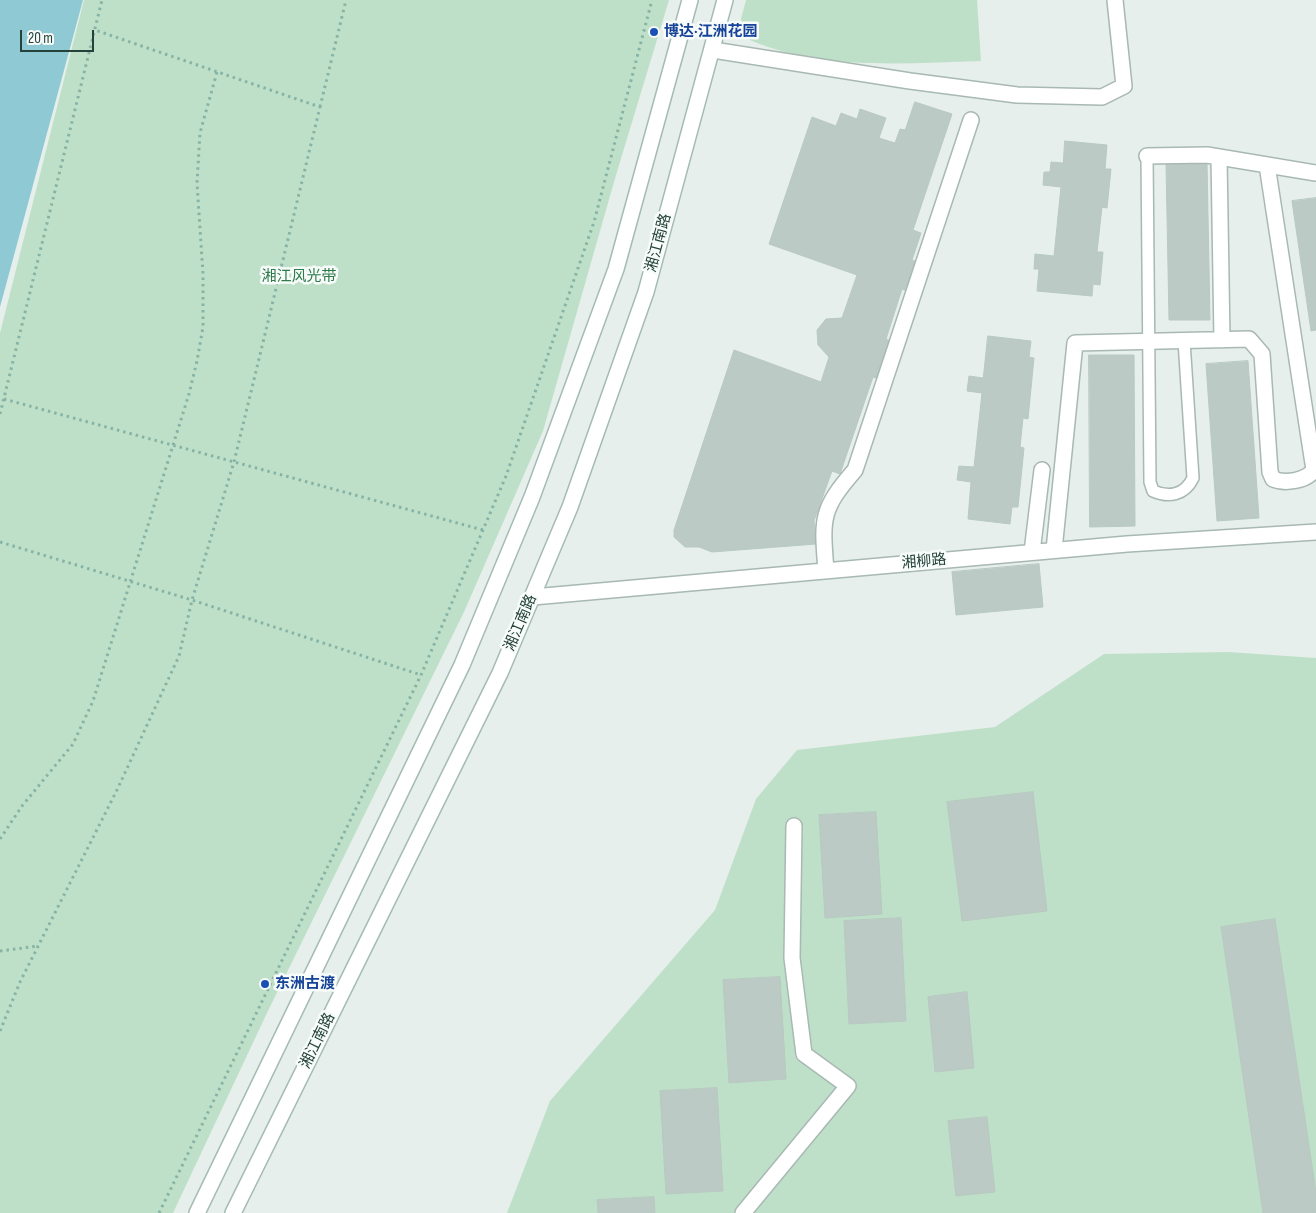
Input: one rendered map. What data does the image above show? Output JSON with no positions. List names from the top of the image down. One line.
{"streets":{"street":["湘江南路","湘柳路"]},"crossings":[["湘江南路","湘柳路"]],"parks":["湘江风光带"],"places":["博达·江洲花园","东洲古渡"],"scale_bar":"20 m"}
